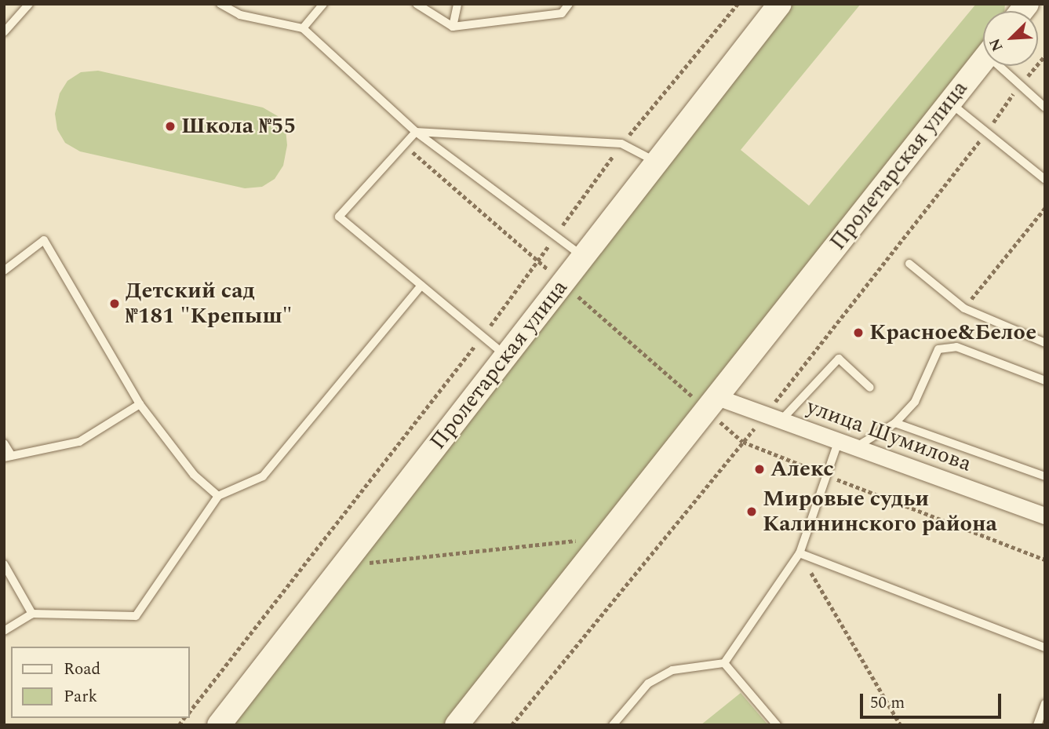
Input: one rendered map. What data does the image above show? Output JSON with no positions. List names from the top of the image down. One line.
{"streets":{"street":["Пролетарская улица","улица Шумилова"]},"crossings":[["Пролетарская улица","улица Шумилова"]],"places":["Школа №55","Детский сад №181 \"Крепыш\"","Красное&Белое","Алекс","Мировые судьи Калининского района"],"legend":["Road","Park"],"scale_bar":"50 m","north":"bottom left"}
